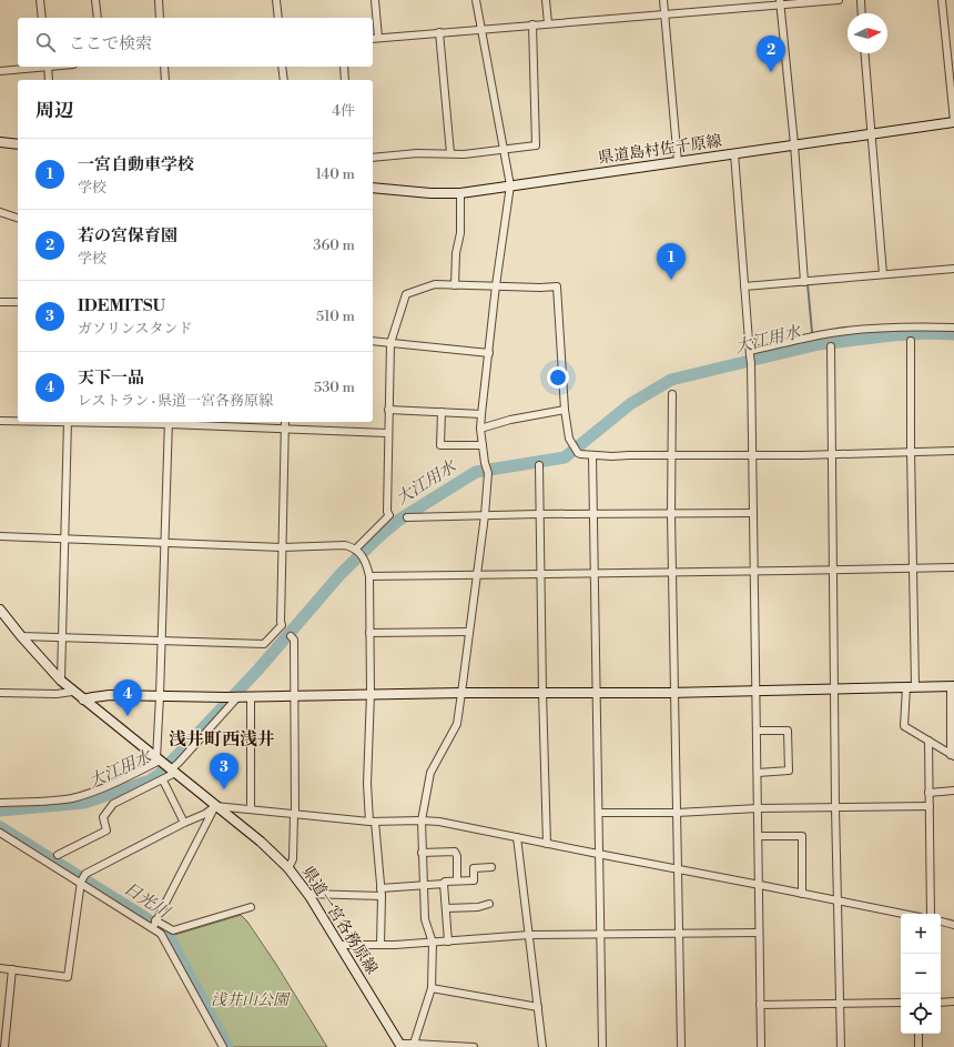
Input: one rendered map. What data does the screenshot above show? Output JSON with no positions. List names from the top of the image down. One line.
{"streets":{"main road":["県道島村佐千原線","県道一宮各務原線"]},"districts":["浅井町西浅井"],"water":["大江用水","日光川"],"parks":["浅井山公園"],"north":"right","page":{"search":"ここで検索","pins":["2","1","4","3"],"heading":["周辺","4件"],"list":[{"mark":"1","name":"一宮自動車学校","note":"学校","value":"140 m"},{"mark":"2","name":"若の宮保育園","note":"学校","value":"360 m"},{"mark":"3","name":"IDEMITSU","note":"ガソリンスタンド","value":"510 m"},{"mark":"4","name":"天下一品","note":"レストラン · 県道一宮各務原線","value":"530 m"}],"map_buttons":["+","−"]}}
